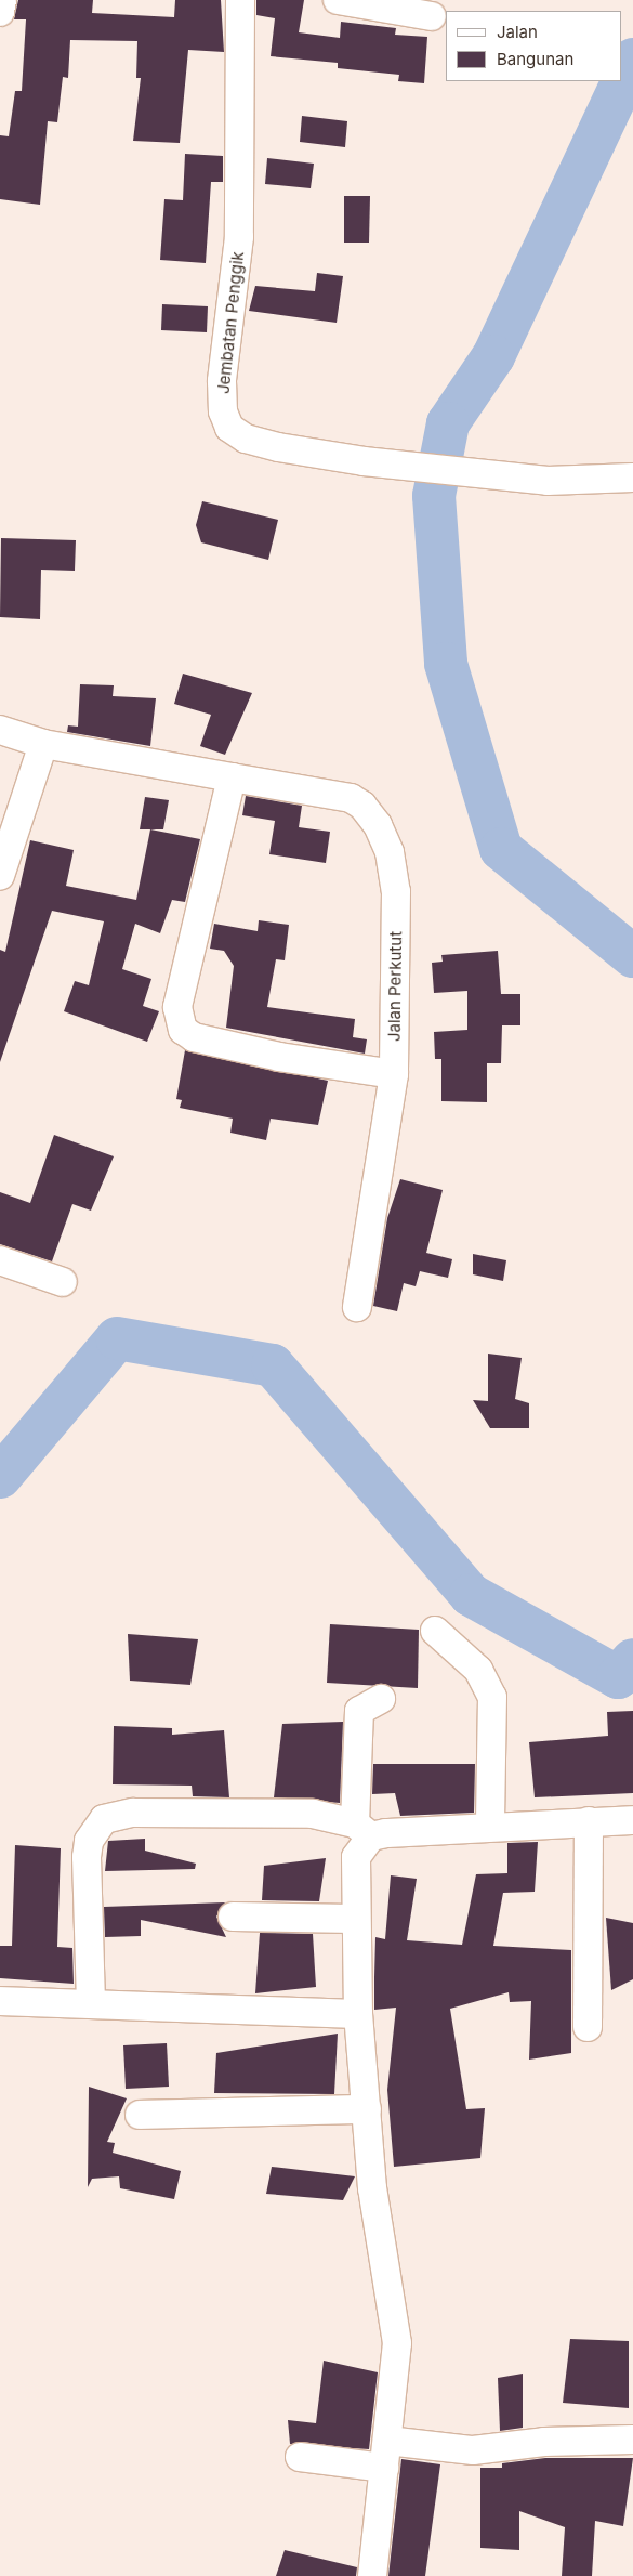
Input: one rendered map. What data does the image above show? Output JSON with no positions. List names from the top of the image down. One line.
{"streets":{"street":["Jembatan Penggik","Jalan Perkutut"]},"legend":["Jalan","Bangunan"]}
